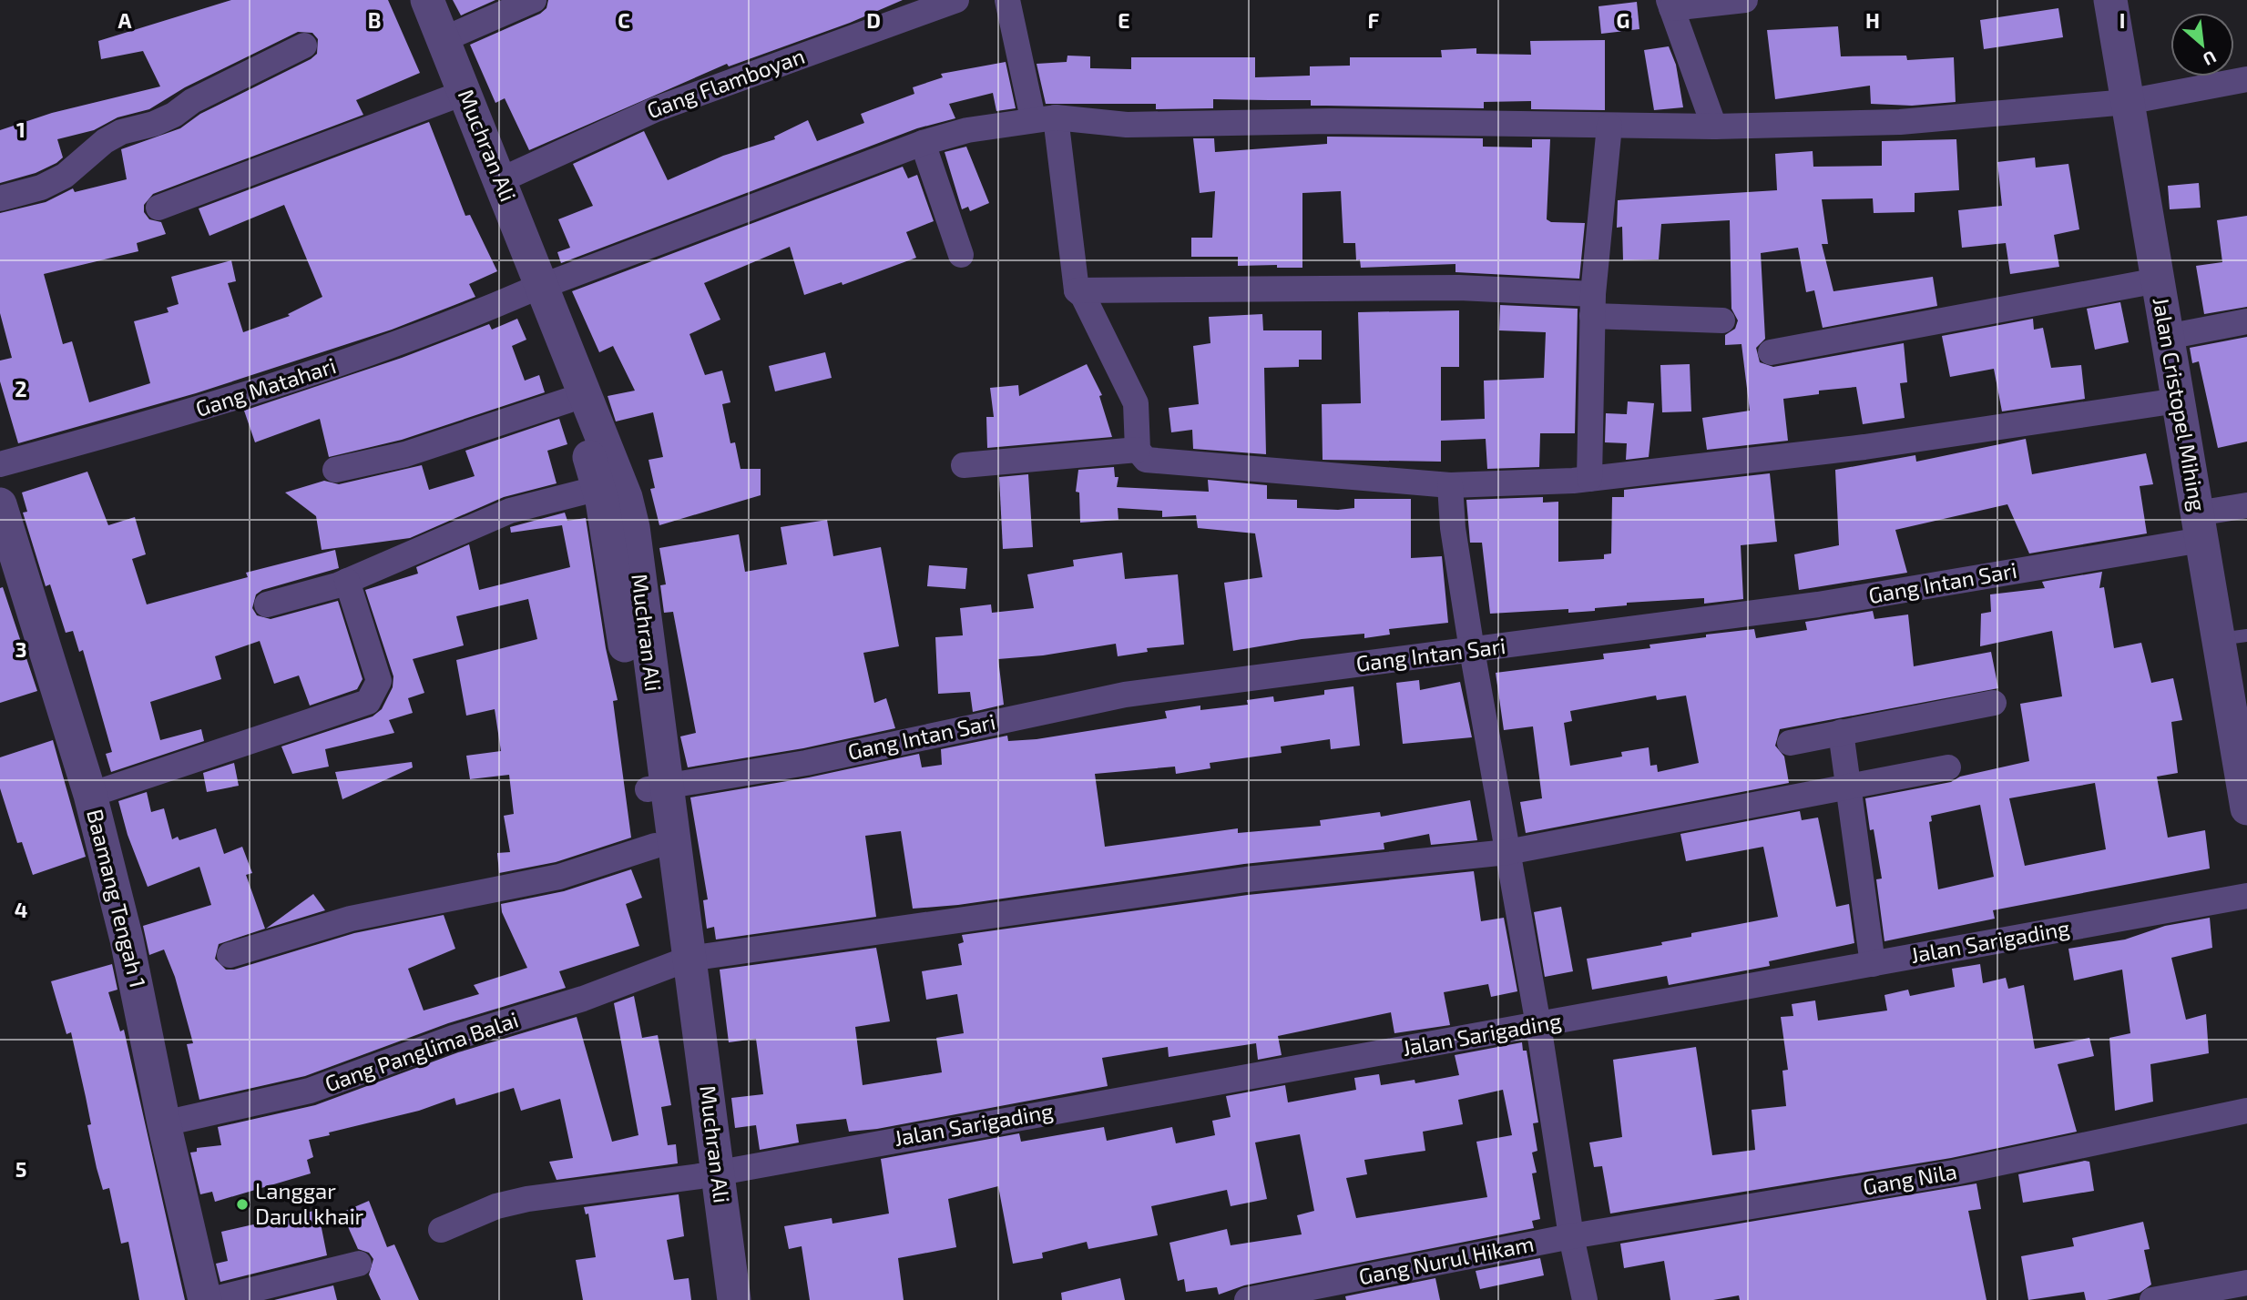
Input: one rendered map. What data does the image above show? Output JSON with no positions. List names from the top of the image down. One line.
{"streets":{"street":["Gang Flamboyan","Muchran Ali","Gang Matahari","Jalan Cristopel Mihing","Gang Intan Sari","Baamang Tengah 1","Jalan Sarigading","Gang Panglima Balai","Gang Nila","Gang Nurul Hikam"]},"crossings":[["Gang Flamboyan","Muchran Ali"],["Muchran Ali","Gang Matahari"],["Muchran Ali","Gang Intan Sari"],["Muchran Ali","Jalan Sarigading"],["Muchran Ali","Gang Panglima Balai"],["Gang Matahari","Jalan Cristopel Mihing"],["Jalan Cristopel Mihing","Gang Intan Sari"],["Baamang Tengah 1","Gang Panglima Balai"],["Gang Nila","Gang Nurul Hikam"]],"places":["Langgar Darul khair"],"north":"bottom right","grid":{"columns":["A","B","C","D","E","F","G","H","I"],"rows":["1","2","3","4","5"]}}
